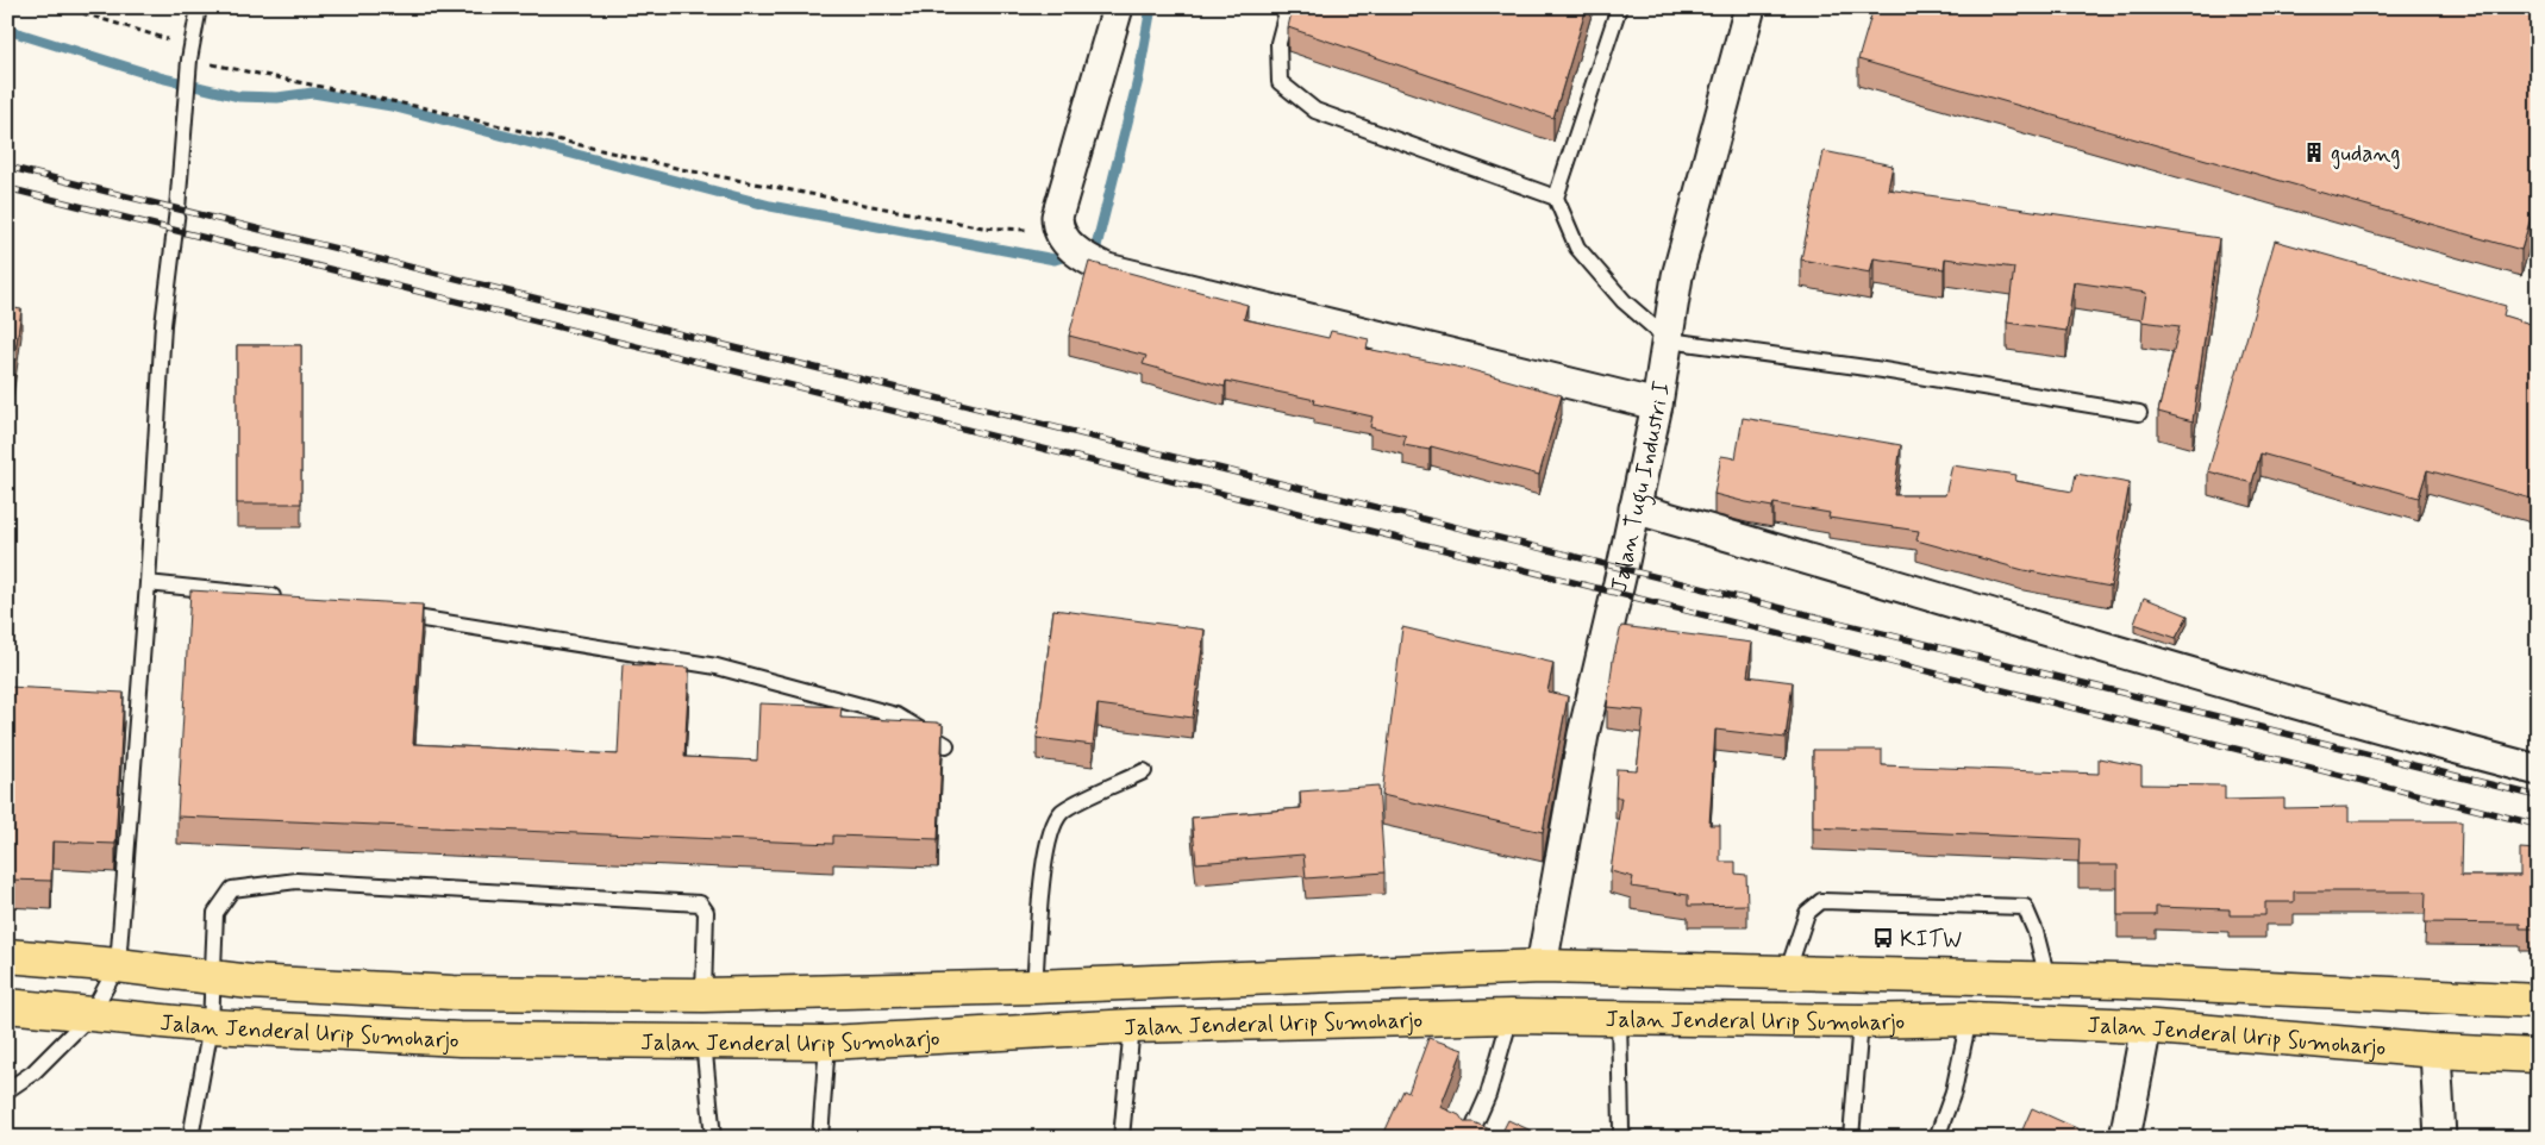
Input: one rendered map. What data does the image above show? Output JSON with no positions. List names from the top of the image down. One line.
{"streets":{"highway":["Jalan Jenderal Urip Sumoharjo"],"street":["Jalan Tugu Industri I"]},"crossings":[["Jalan Tugu Industri I","Jalan Jenderal Urip Sumoharjo"]],"places":{"building":["gudang"],"bus stop":["KITW"]}}
